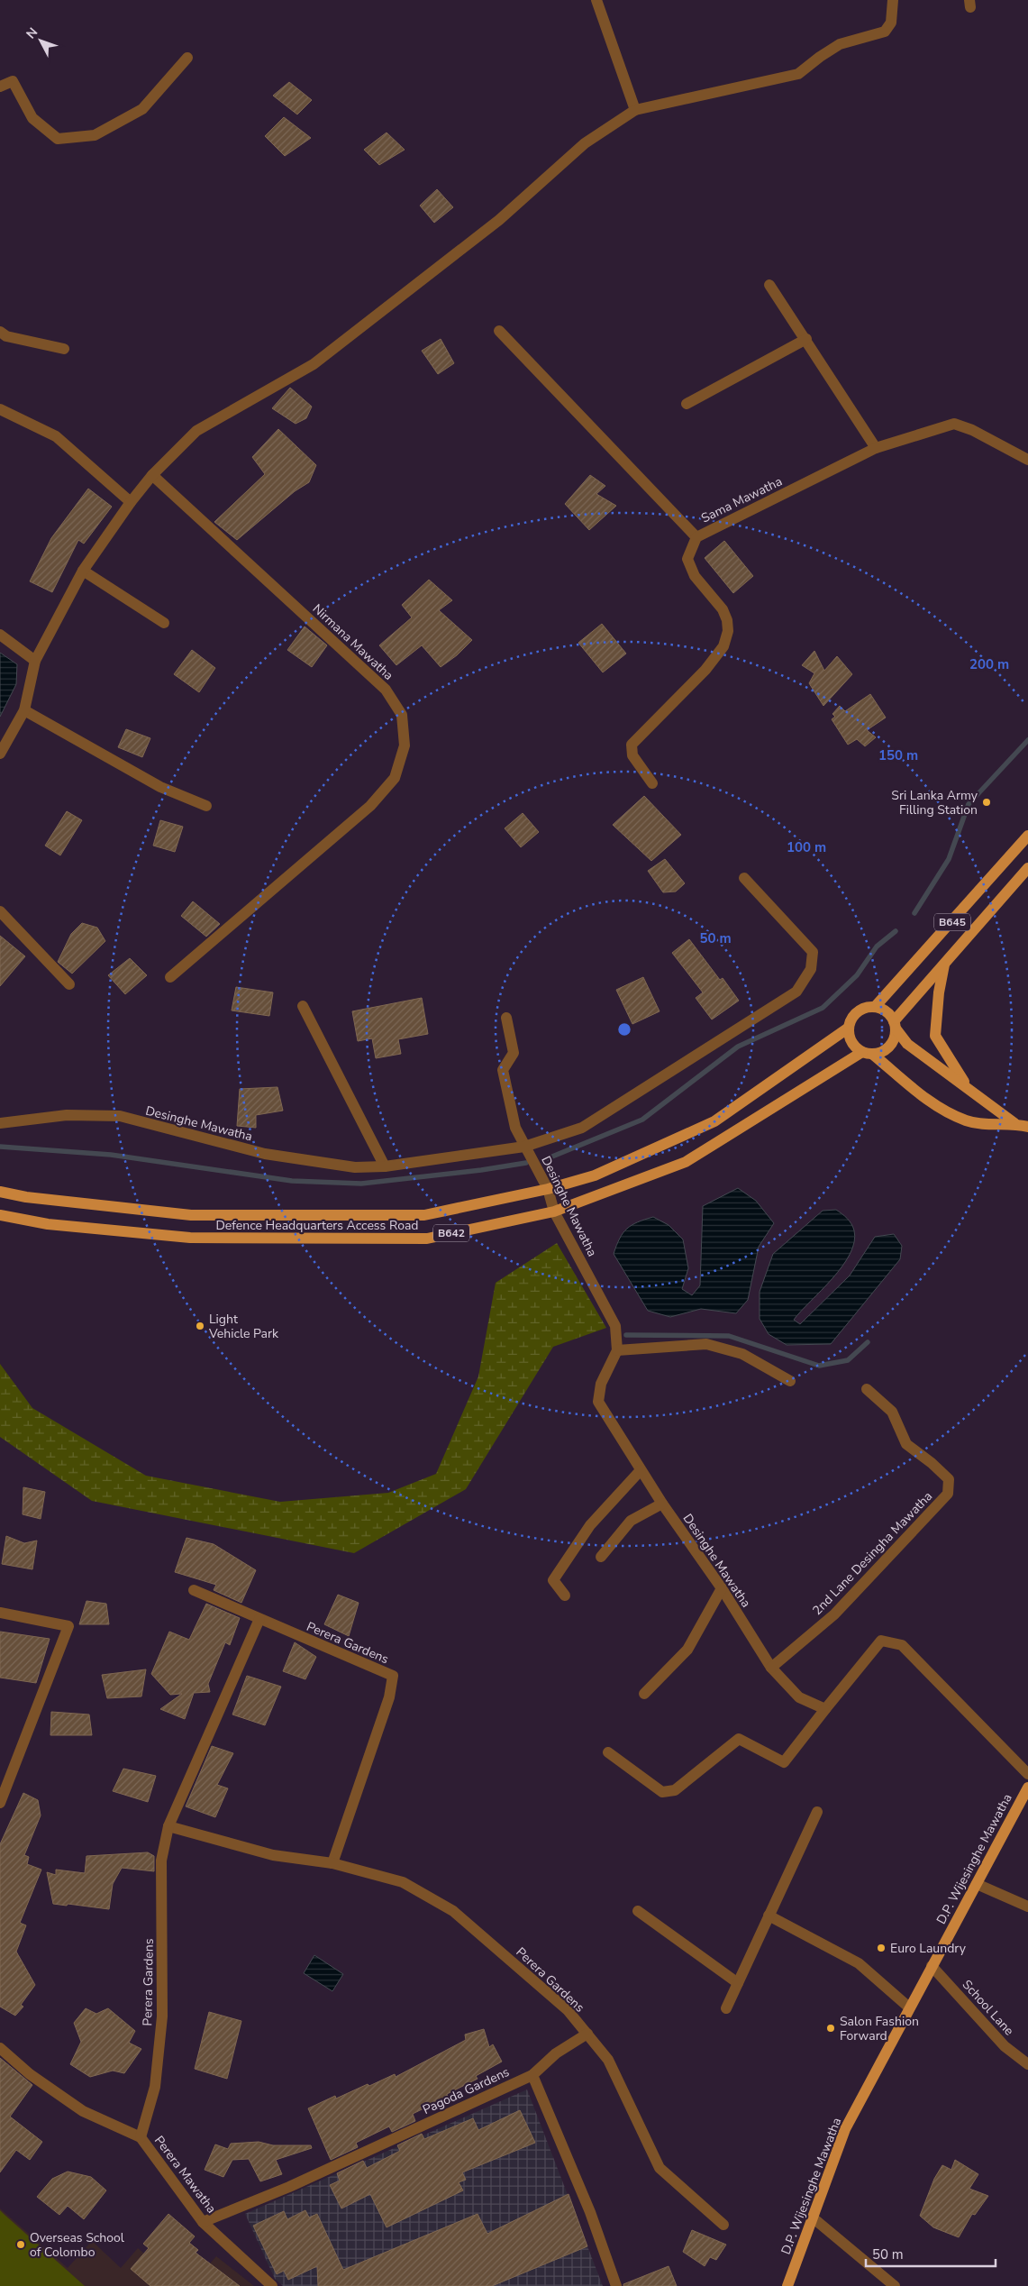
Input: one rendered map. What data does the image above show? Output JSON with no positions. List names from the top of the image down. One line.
{"streets":{"main road":["B645","Defence Headquarters Access Road","B642","D.P. Wijesinghe Mawatha"],"street":["Sama Mawatha","Nirmana Mawatha","Desinghe Mawatha","2nd Lane Desingha Mawatha","Perera Gardens","School Lane","Pagoda Gardens","Perera Mawatha"]},"crossings":[["B645","Defence Headquarters Access Road"],["Desinghe Mawatha","Defence Headquarters Access Road"],["Desinghe Mawatha","2nd Lane Desingha Mawatha"],["Perera Gardens","Pagoda Gardens"],["Perera Gardens","Perera Mawatha"],["D.P. Wijesinghe Mawatha","School Lane"],["Pagoda Gardens","Perera Mawatha"]],"places":["Sri Lanka Army Filling Station","Light Vehicle Park","Euro Laundry","Salon Fashion Forward","Overseas School of Colombo"],"scale_bar":"50 m","north":"top left","rings":["200 m","150 m","100 m","50 m"]}
